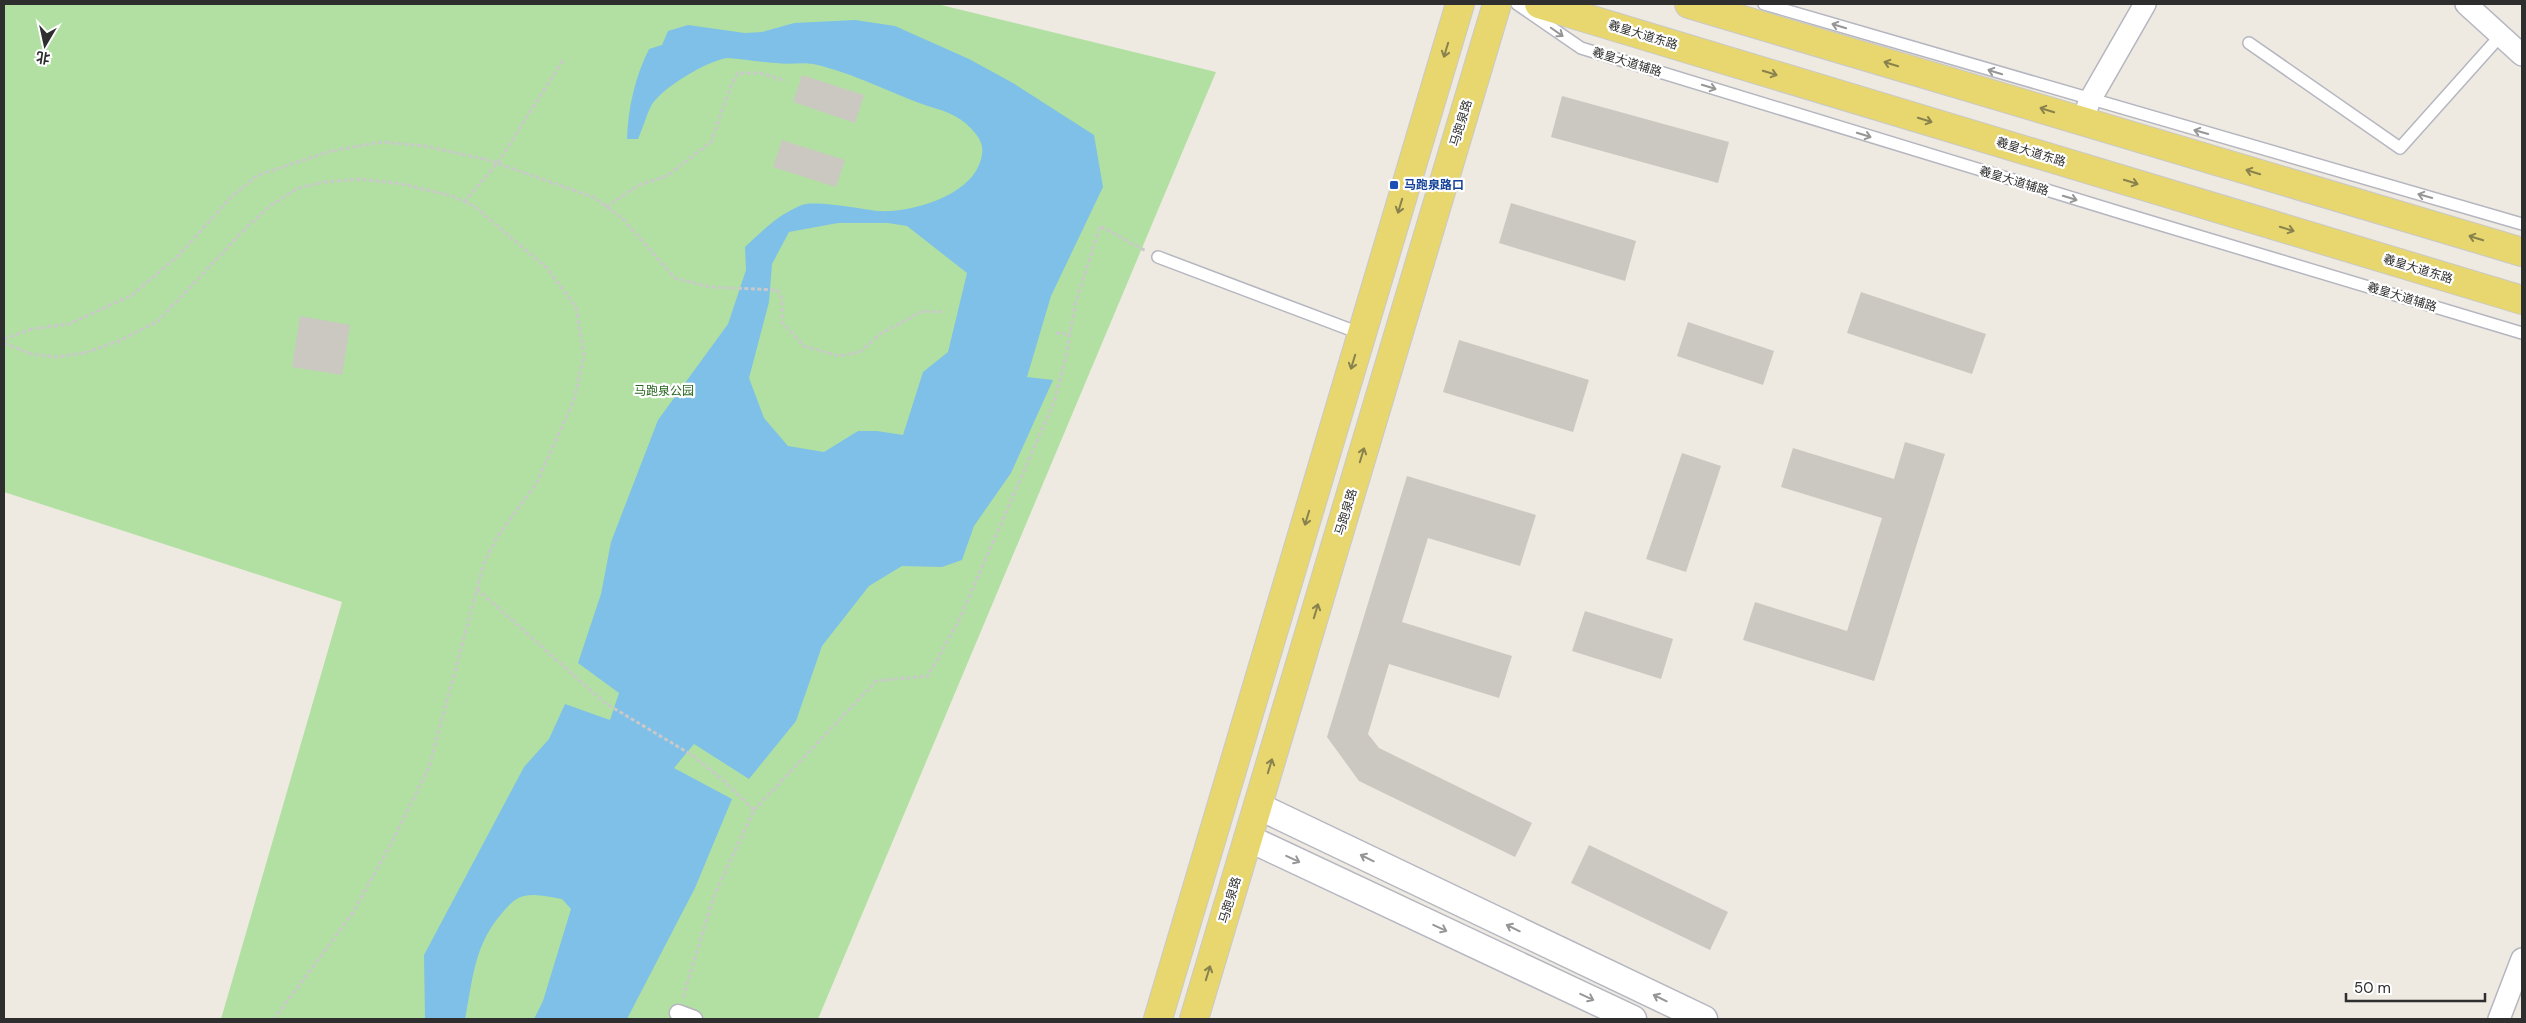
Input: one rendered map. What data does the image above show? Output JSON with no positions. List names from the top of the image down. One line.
{"streets":{"main road":["羲皇大道东路","马跑泉路"],"lane":["羲皇大道辅路"]},"parks":["马跑泉公园"],"places":{"transit":["马跑泉路口"]},"scale_bar":"50 m","north":"bottom"}
